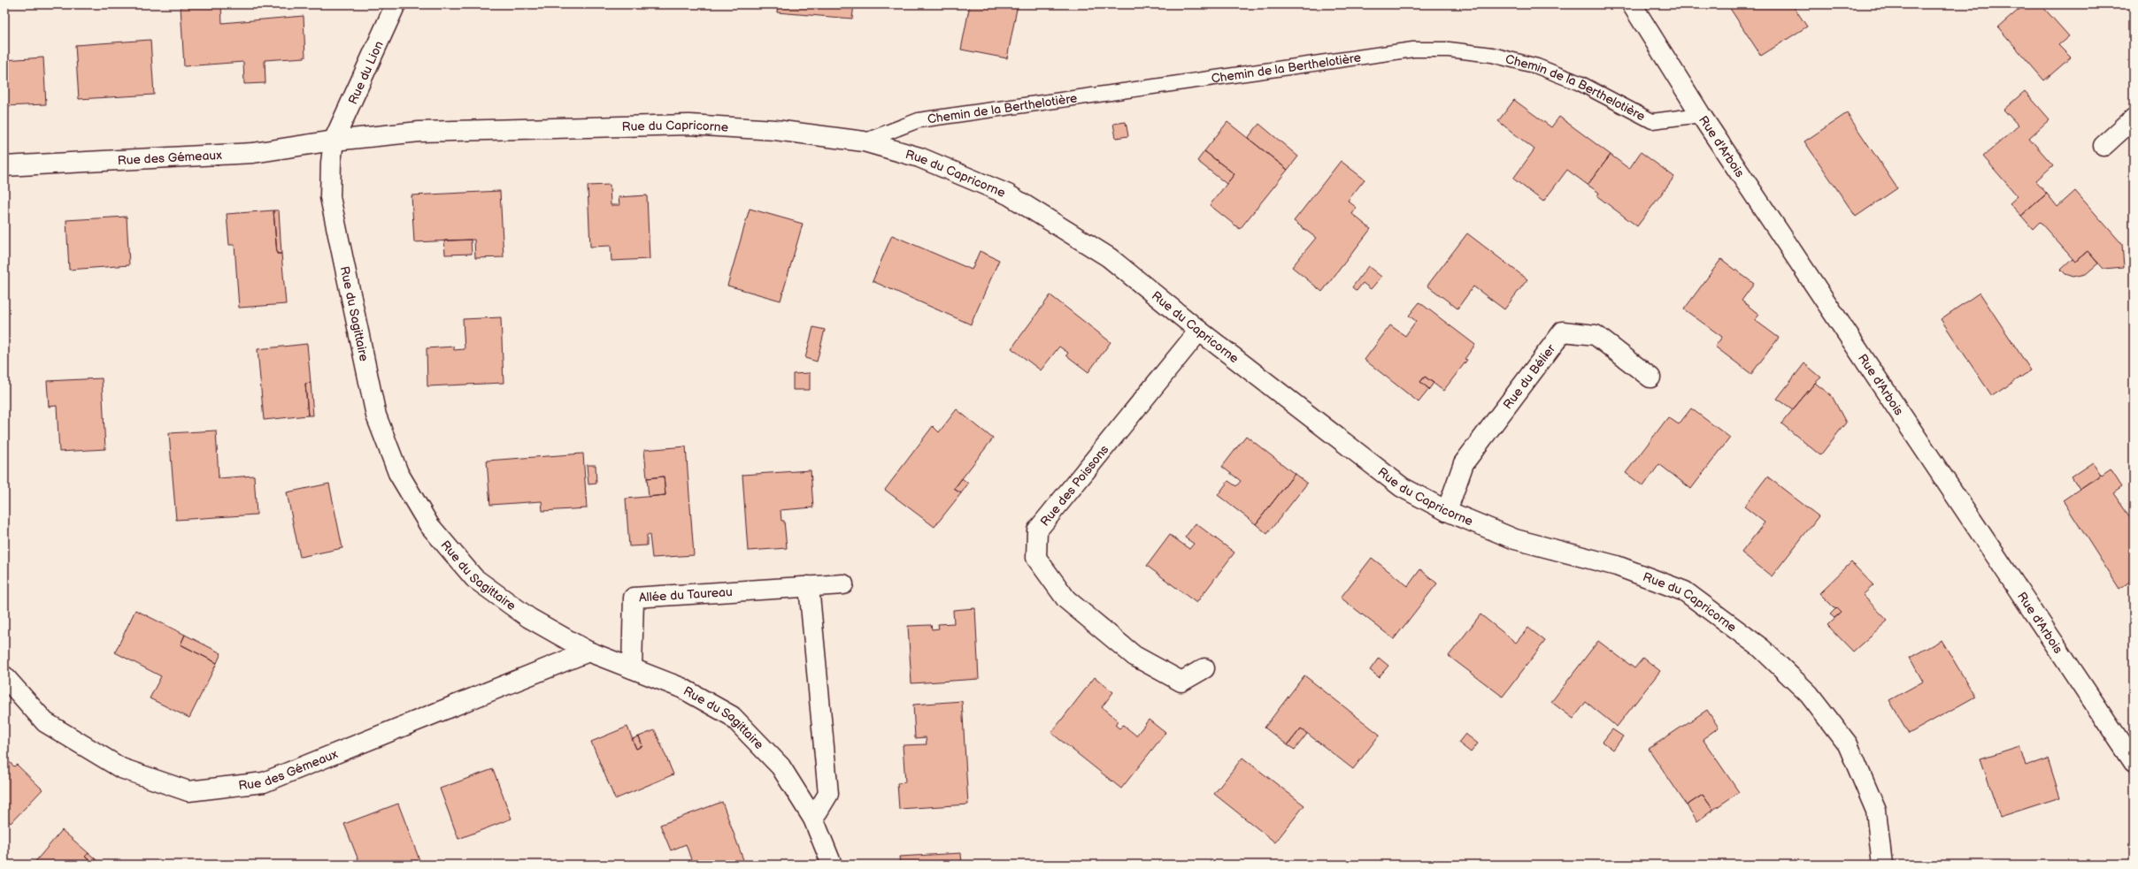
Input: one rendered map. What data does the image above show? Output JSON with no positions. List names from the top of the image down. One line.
{"streets":{"street":["Rue du Lion","Rue du Capricorne","Rue d'Arbois","Rue des Gémeaux","Rue du Sagittaire","Rue du Bélier","Rue des Poissons","Allée du Taureau"],"lane":["Chemin de la Berthelotière"]},"crossings":[["Chemin de la Berthelotière","Rue du Capricorne"],["Chemin de la Berthelotière","Rue d'Arbois"],["Rue du Lion","Rue du Capricorne"],["Rue du Lion","Rue des Gémeaux"],["Rue du Lion","Rue du Sagittaire"],["Rue du Capricorne","Rue des Gémeaux"],["Rue du Capricorne","Rue du Sagittaire"],["Rue du Capricorne","Rue du Bélier"],["Rue du Capricorne","Rue des Poissons"],["Rue des Gémeaux","Rue du Sagittaire"],["Rue du Sagittaire","Allée du Taureau"]]}
